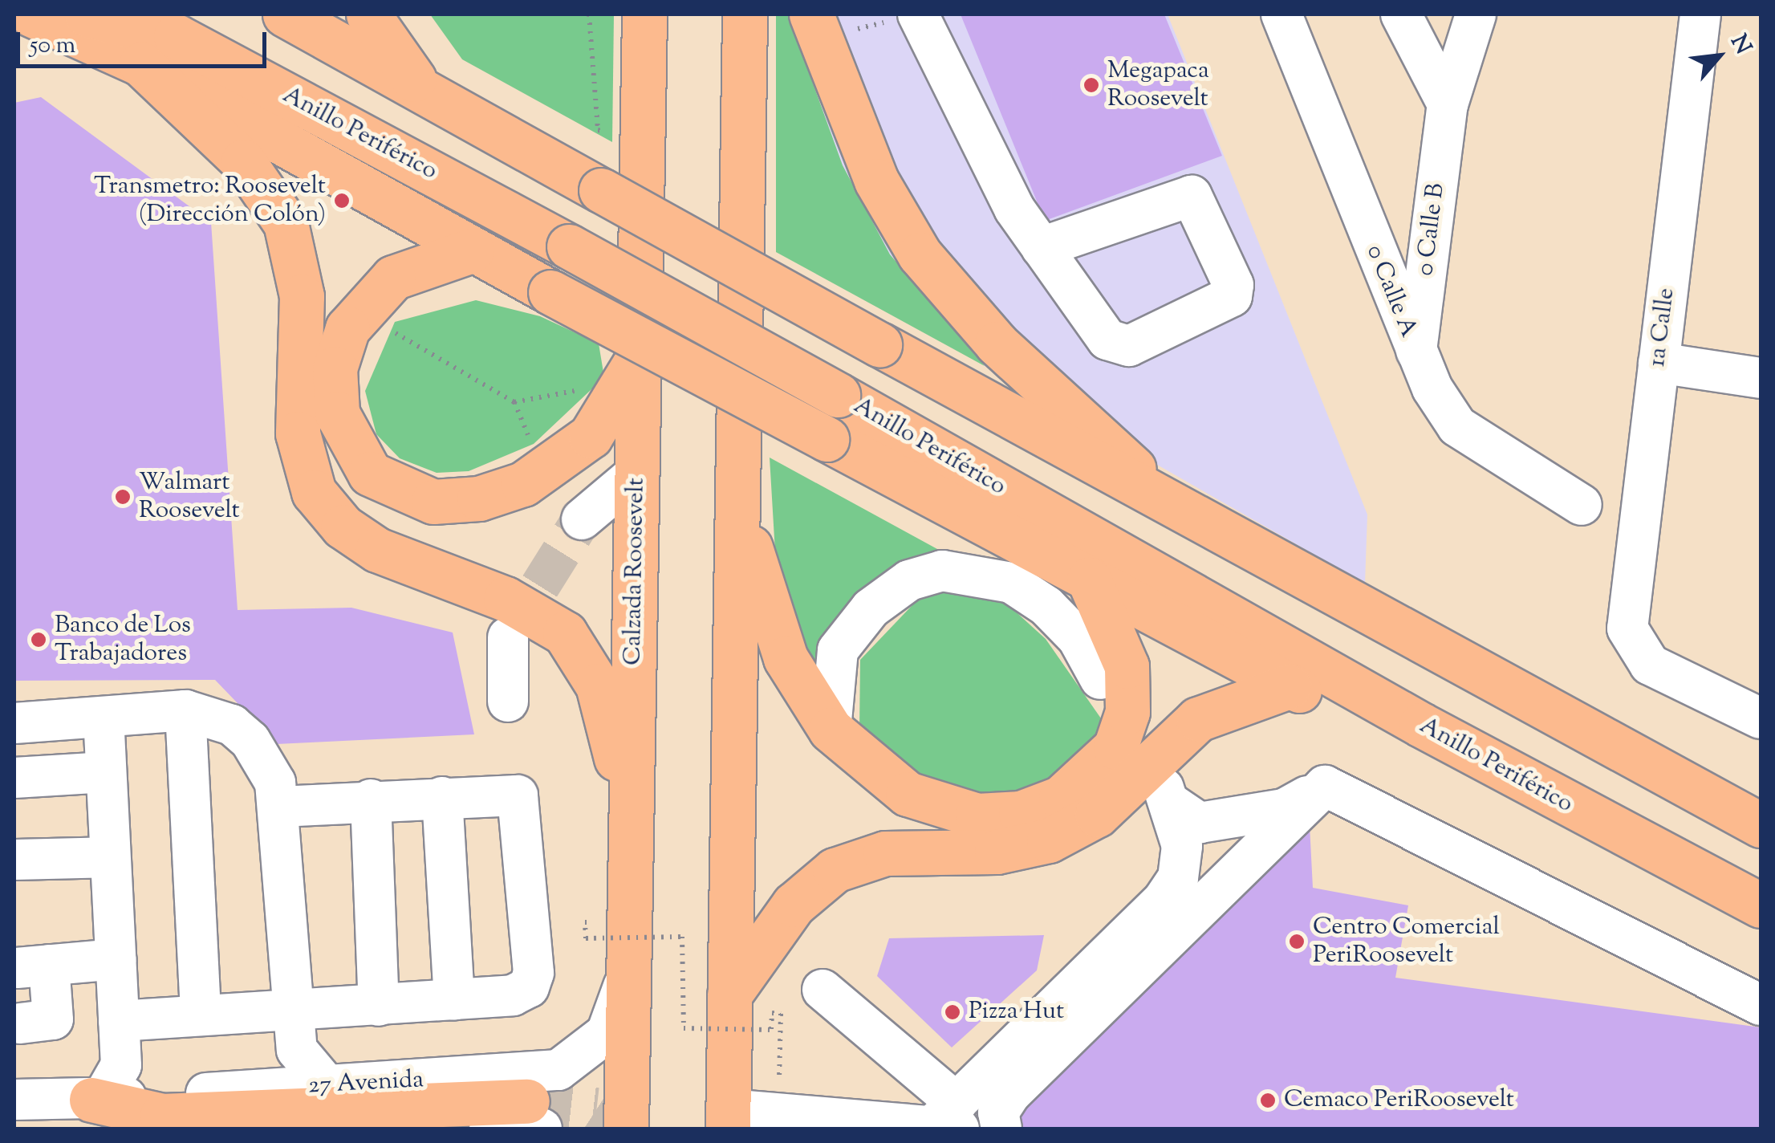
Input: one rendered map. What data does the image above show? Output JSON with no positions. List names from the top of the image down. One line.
{"streets":{"highway":["Anillo Periférico","Calzada Roosevelt"],"street":["0 Calle B","0 Calle A","1a Calle","27 Avenida"]},"crossings":[["0 Calle B","0 Calle A"],["Calzada Roosevelt","27 Avenida"]],"places":["Megapaca Roosevelt","Transmetro: Roosevelt (Dirección Colón)","Walmart Roosevelt","Banco de Los Trabajadores","Centro Comercial PeriRoosevelt","Pizza Hut","Cemaco PeriRoosevelt"],"scale_bar":"50 m","north":"top right"}
